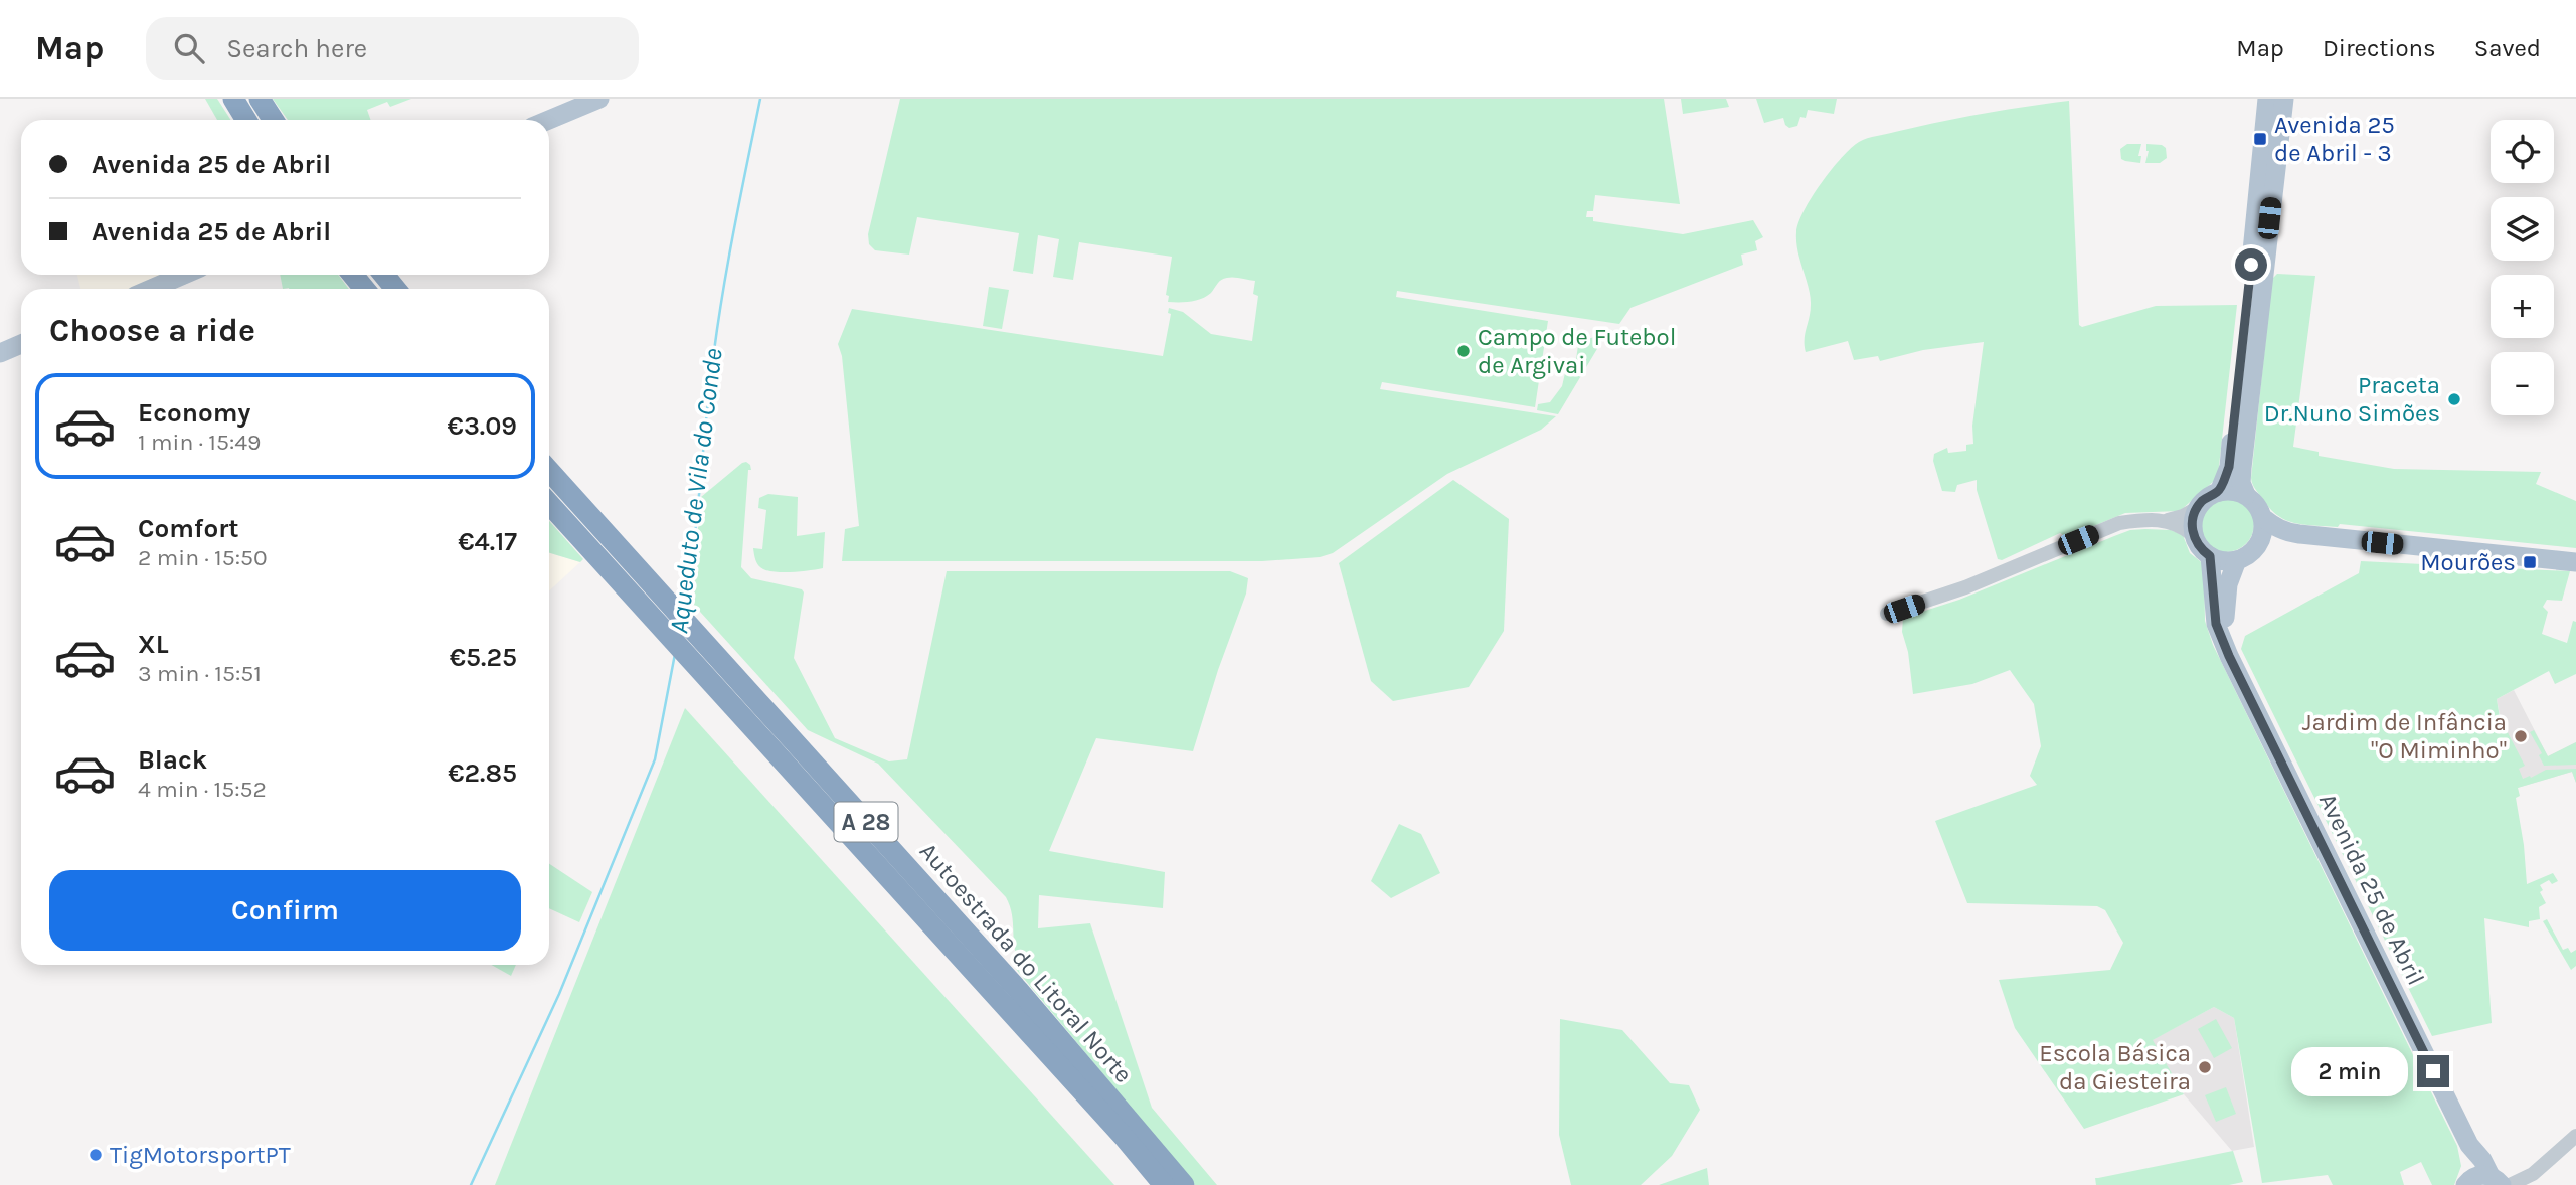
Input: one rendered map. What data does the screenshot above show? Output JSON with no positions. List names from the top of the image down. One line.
{"streets":{"highway":["A 28","Autoestrada do Litoral Norte"],"main road":["Avenida 25 de Abril"]},"water":["Aqueduto de Vila do Conde"],"places":{"transit":["Avenida 25 de Abril - 3","Mourões"],"other":["Campo de Futebol de Argivai","Praceta Dr.Nuno Simões","Jardim de Infância \"O Miminho\"","Escola Básica da Giesteira","TigMotorsportPT"]},"page":{"header":"Map","search":"Search here","nav":["Map","Directions","Saved"],"map_buttons":["+","−"],"banner":["Avenida 25 de Abril","Avenida 25 de Abril"],"heading":"Choose a ride","list":[{"name":"Economy","note":"1 min · 15:49","value":"€3.09"},{"name":"Comfort","note":"2 min · 15:50","value":"€4.17"},{"name":"XL","note":"3 min · 15:51","value":"€5.25"},{"name":"Black","note":"4 min · 15:52","value":"€2.85"}],"buttons":"Confirm","bubble":"2 min"}}
